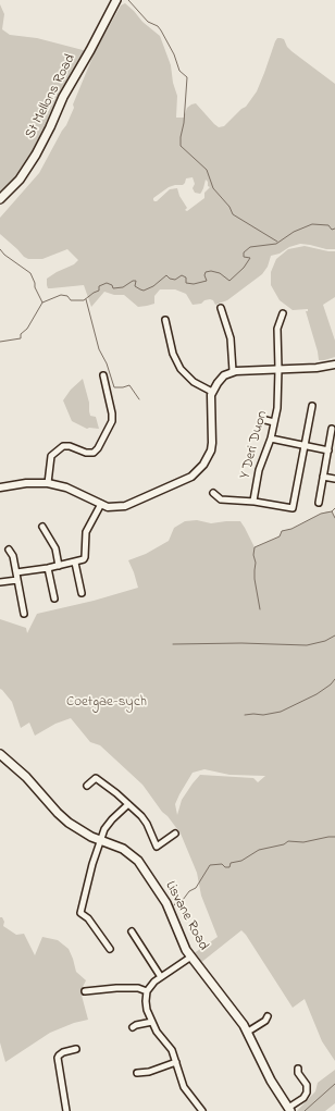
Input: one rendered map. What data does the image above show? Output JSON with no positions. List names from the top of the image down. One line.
{"streets":{"main road":["St Mellons Road","Lisvane Road"],"street":["Y Deri Duon"]},"parks":["Coetgae-sych"]}
